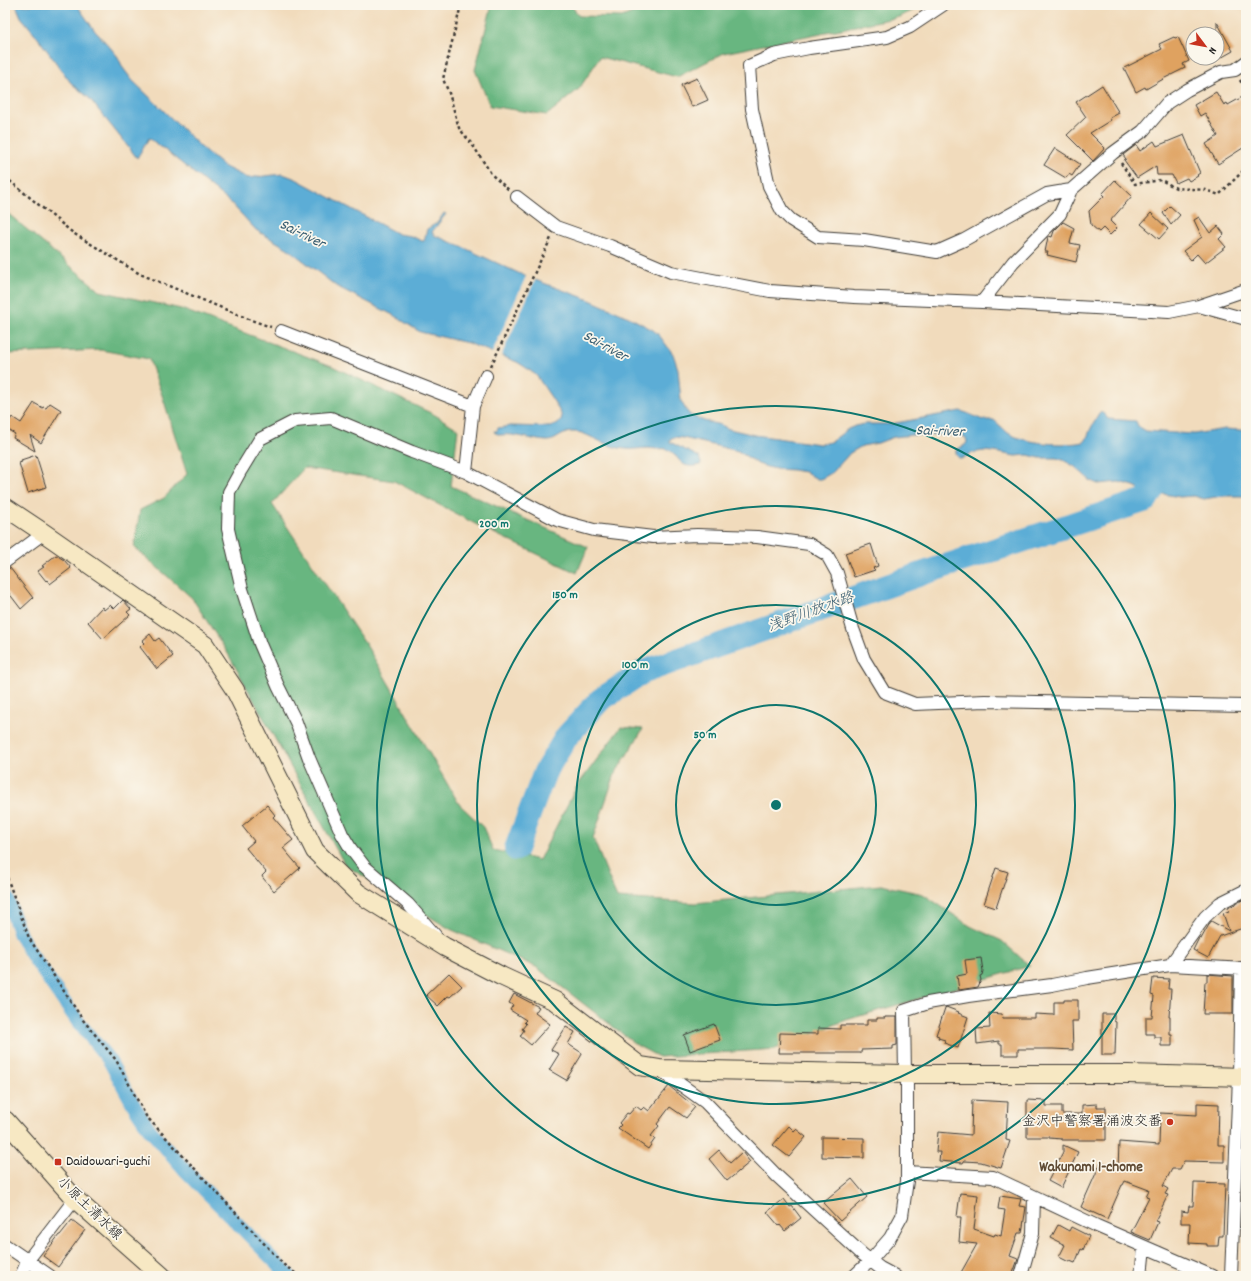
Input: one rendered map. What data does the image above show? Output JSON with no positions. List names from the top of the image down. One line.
{"streets":{"street":["小原土清水線"]},"districts":["Wakunami 1-chome"],"water":["Sai-river","浅野川放水路"],"places":{"other":["金沢中警察署涌波交番"],"transit":["Daidowari-guchi"]},"north":"bottom right","rings":["200 m","150 m","100 m","50 m"]}
